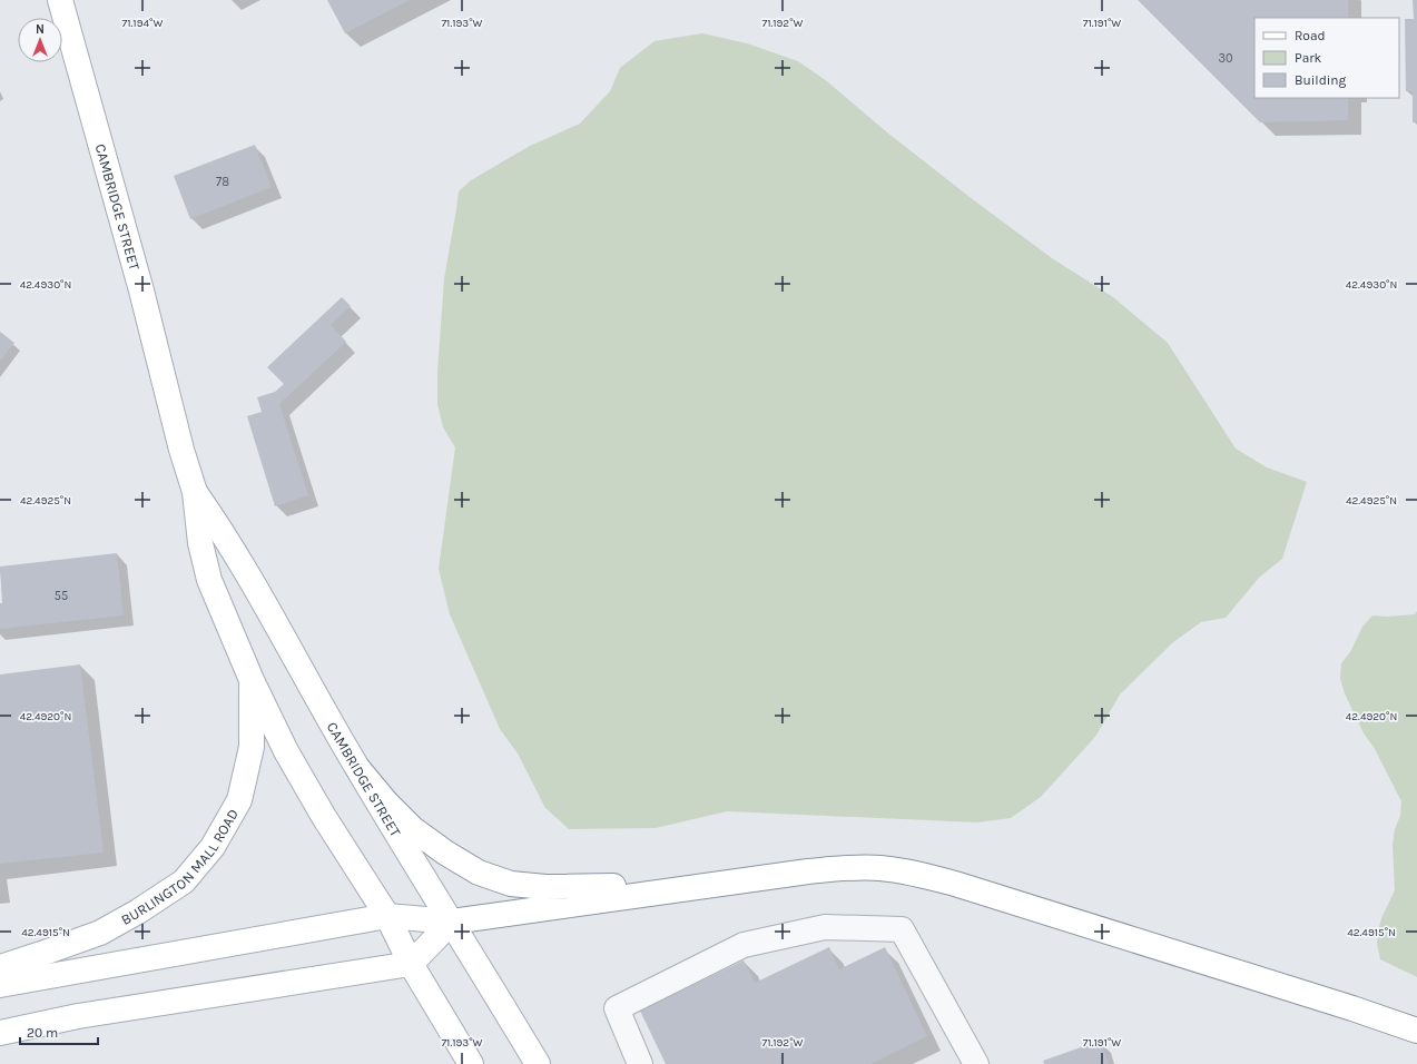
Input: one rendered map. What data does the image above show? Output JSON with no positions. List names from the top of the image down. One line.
{"streets":{"main road":["CAMBRIDGE STREET","BURLINGTON MALL ROAD"]},"crossings":[["CAMBRIDGE STREET","BURLINGTON MALL ROAD"]],"house_numbers":["30","78","55"],"legend":["Road","Park","Building"],"scale_bar":"20 m","north":"top","coordinates":["71.194°W","71.193°W","71.192°W","71.191°W","42.4930°N","42.4925°N","42.4920°N","42.4915°N"]}
